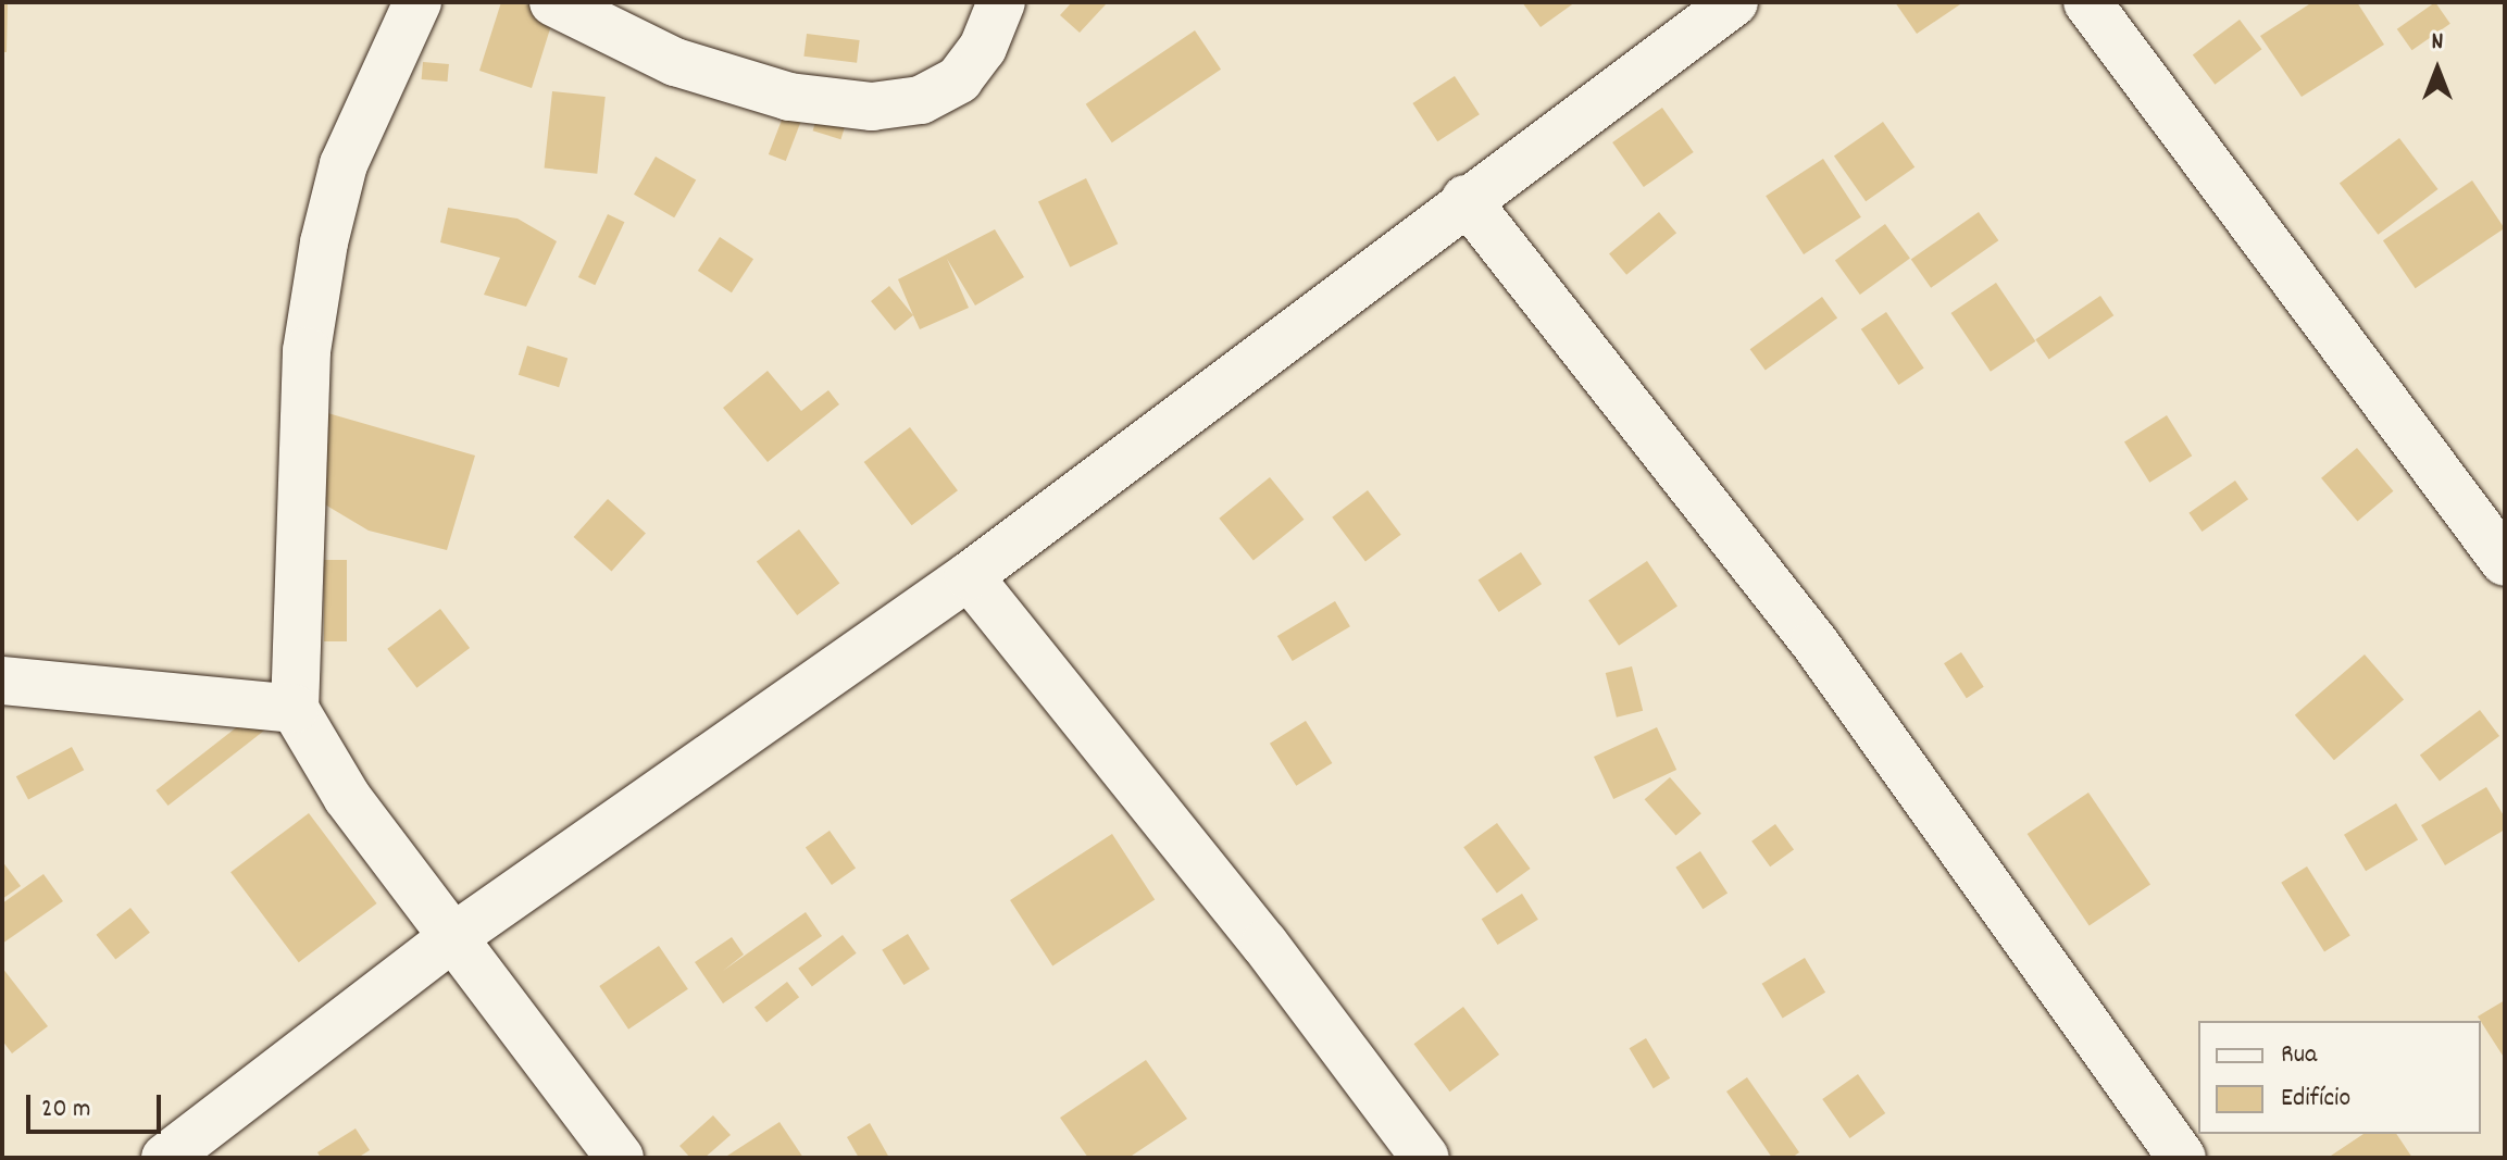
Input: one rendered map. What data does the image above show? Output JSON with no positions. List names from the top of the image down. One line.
{"legend":["Rua","Edifício"],"scale_bar":"20 m","north":"top"}
